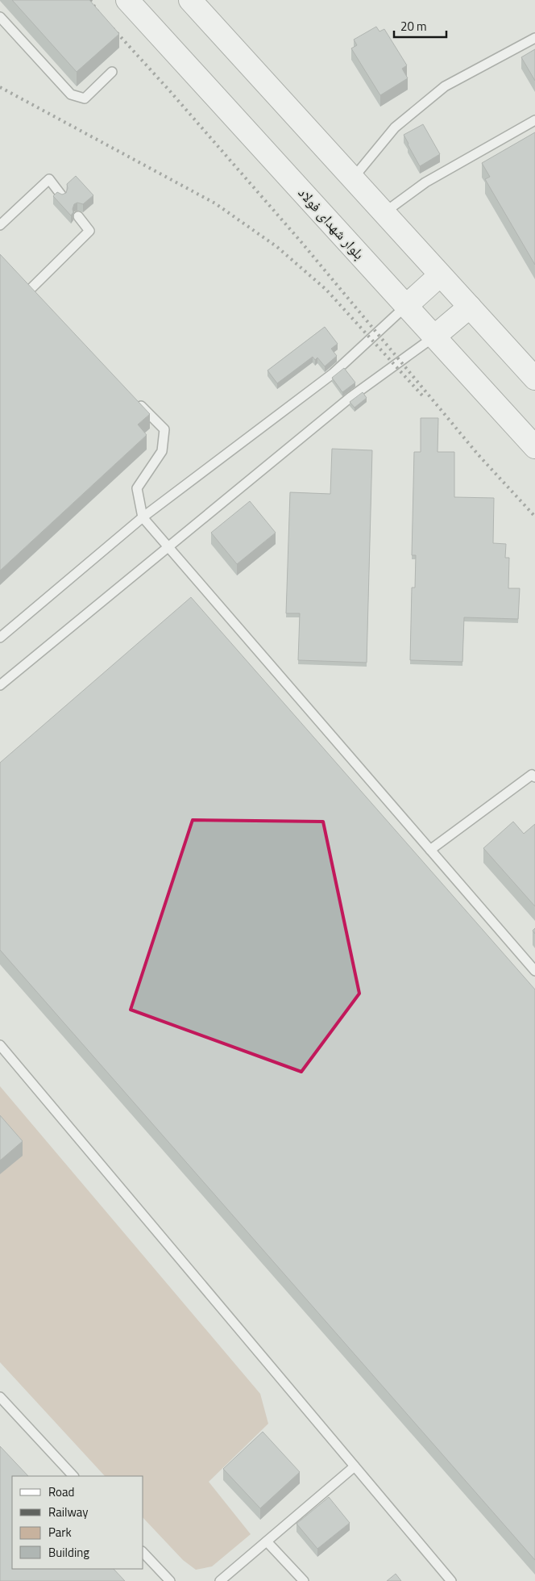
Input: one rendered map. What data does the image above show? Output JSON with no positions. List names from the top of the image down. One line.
{"streets":{"street":["بلوار شهدای فولاد"]},"legend":["Road","Railway","Park","Building"],"scale_bar":"20 m"}
